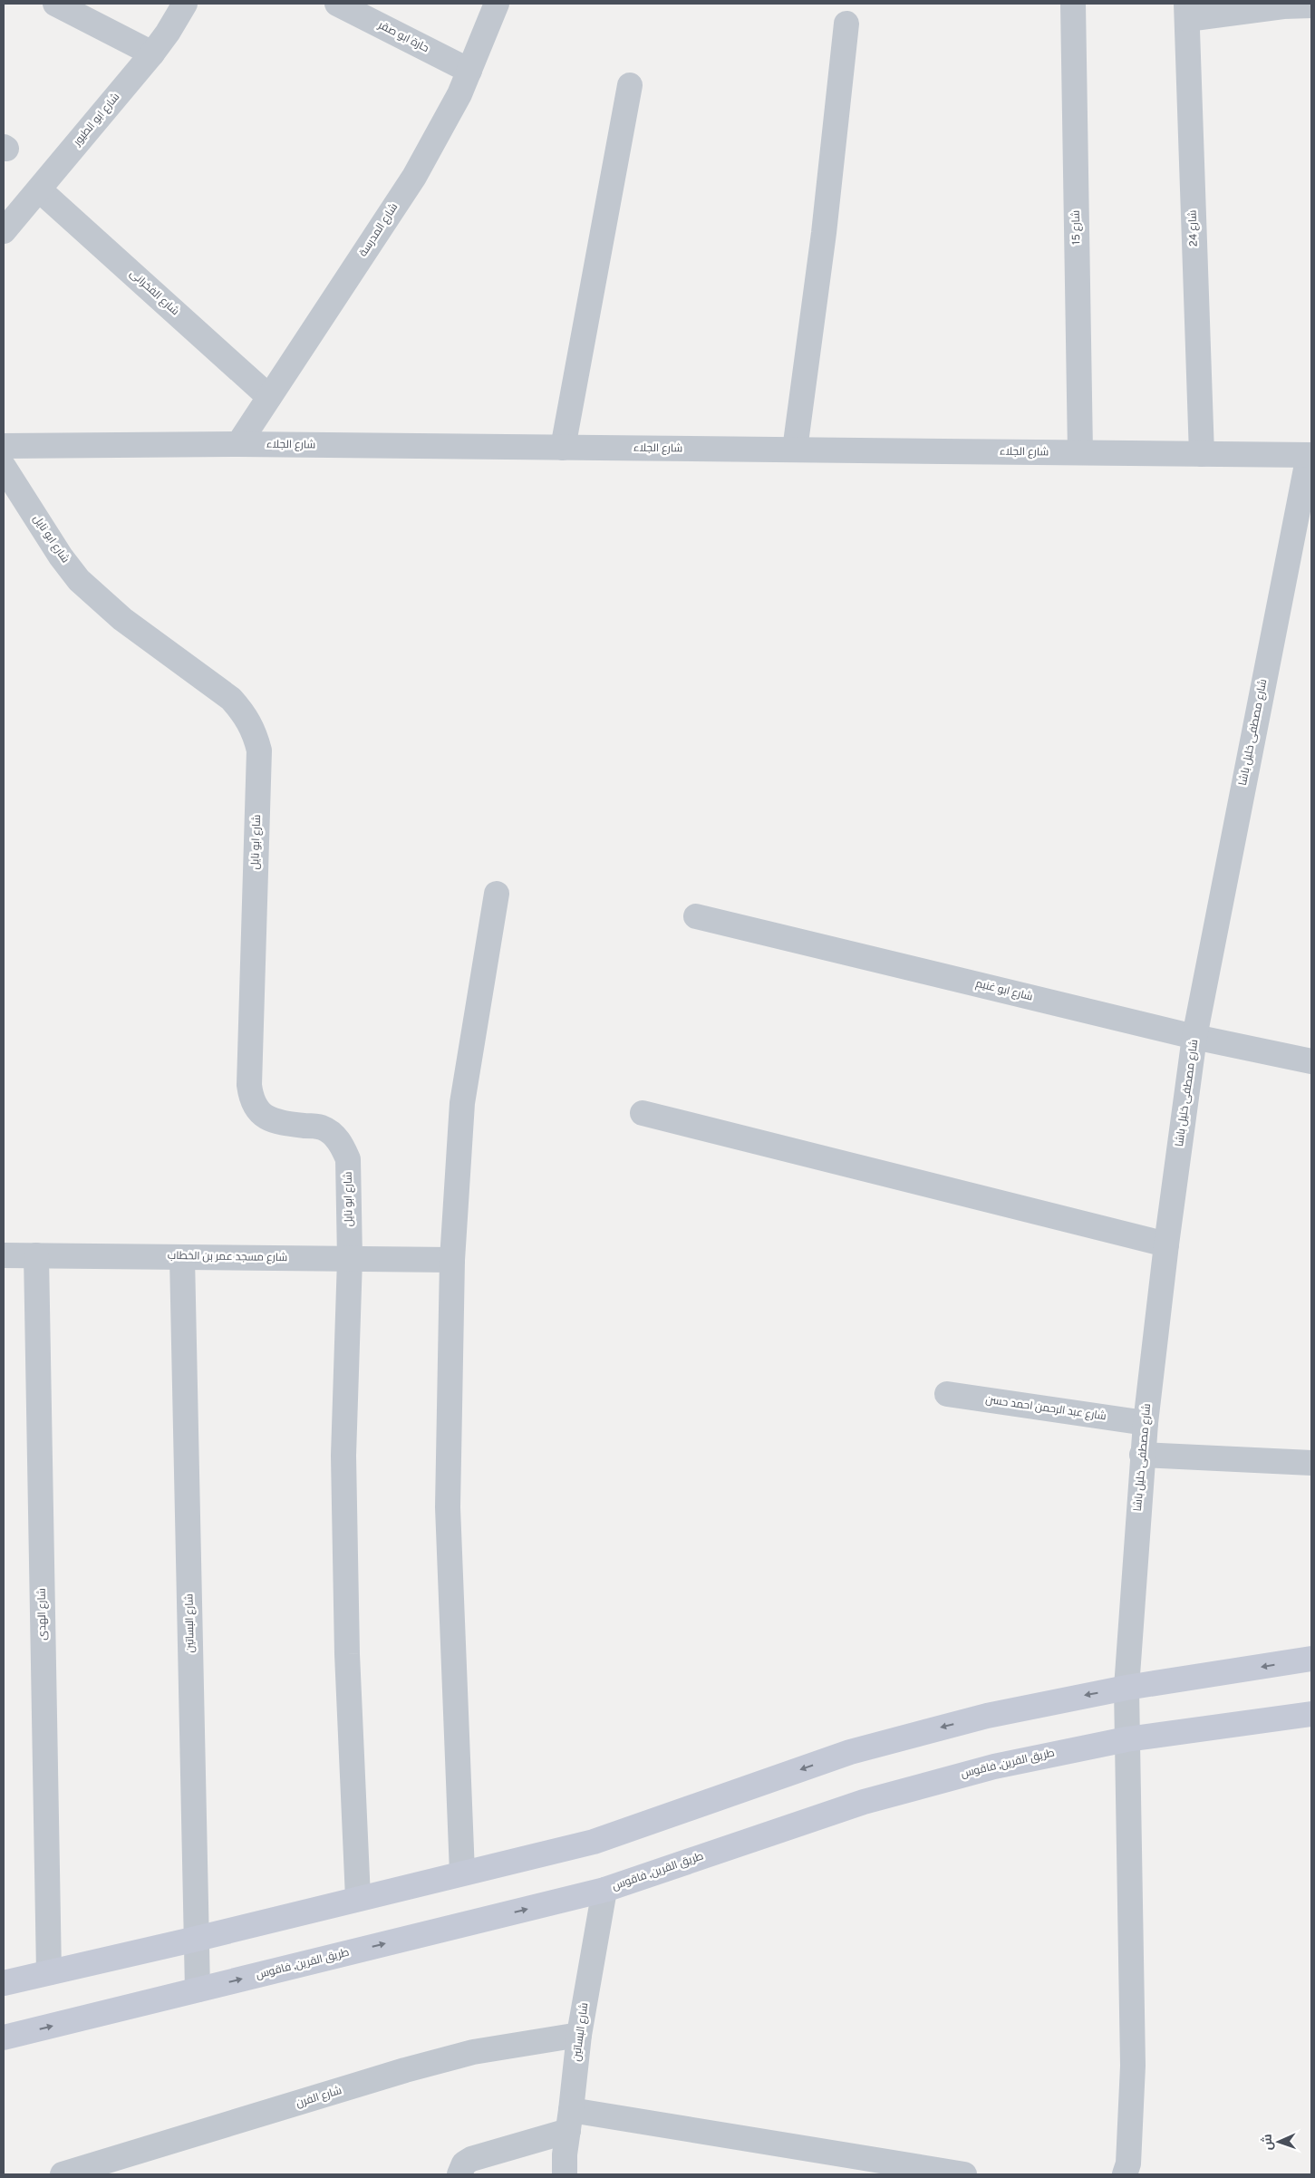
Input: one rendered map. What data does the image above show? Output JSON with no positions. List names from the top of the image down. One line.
{"streets":{"main road":["طريق القرين, فاقوس"],"street":["حارة ابو صقر","شارع ابو الطيور","شارع 15","شارع 24","شارع المدرسة","شارع الفخرانى","شارع الجلاء","شارع ابو نايل","شارع مصطفى خليل باشا","شارع ابو غنيم","شارع مسجد عمر بن الخطاب","شارع عبد الرحمن احمد حسن","شارع الهدى","شارع البساتين","شارع الفرن"]},"crossings":[["حارة ابو صقر","شارع المدرسة"],["شارع ابو الطيور","شارع الفخرانى"],["شارع 15","شارع الجلاء"],["شارع 24","شارع الجلاء"],["شارع المدرسة","شارع الفخرانى"],["شارع المدرسة","شارع الجلاء"],["شارع الجلاء","شارع مصطفى خليل باشا"],["شارع ابو نايل","شارع مسجد عمر بن الخطاب"],["شارع مصطفى خليل باشا","شارع ابو غنيم"],["شارع مصطفى خليل باشا","شارع عبد الرحمن احمد حسن"],["شارع مصطفى خليل باشا","طريق القرين, فاقوس"],["شارع مسجد عمر بن الخطاب","شارع الهدى"],["شارع مسجد عمر بن الخطاب","شارع البساتين"],["شارع البساتين","طريق القرين, فاقوس"],["شارع البساتين","شارع الفرن"]],"north":"left"}
